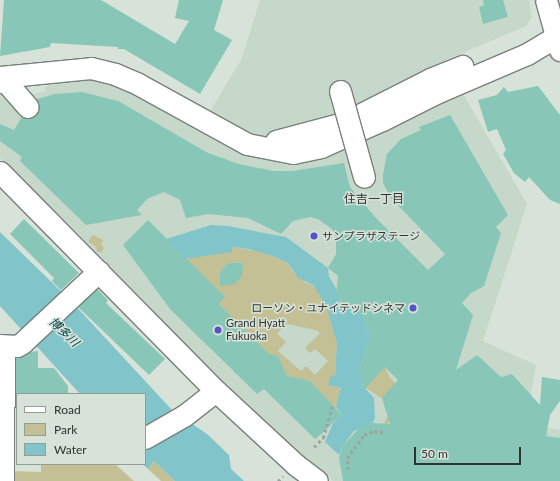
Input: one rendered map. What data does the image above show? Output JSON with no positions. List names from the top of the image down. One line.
{"districts":["住吉一丁目"],"water":["博多川"],"places":["サンプラザステージ","ローソン・ユナイテッドシネマ","Grand Hyatt Fukuoka"],"legend":["Road","Park","Water"],"scale_bar":"50 m"}
